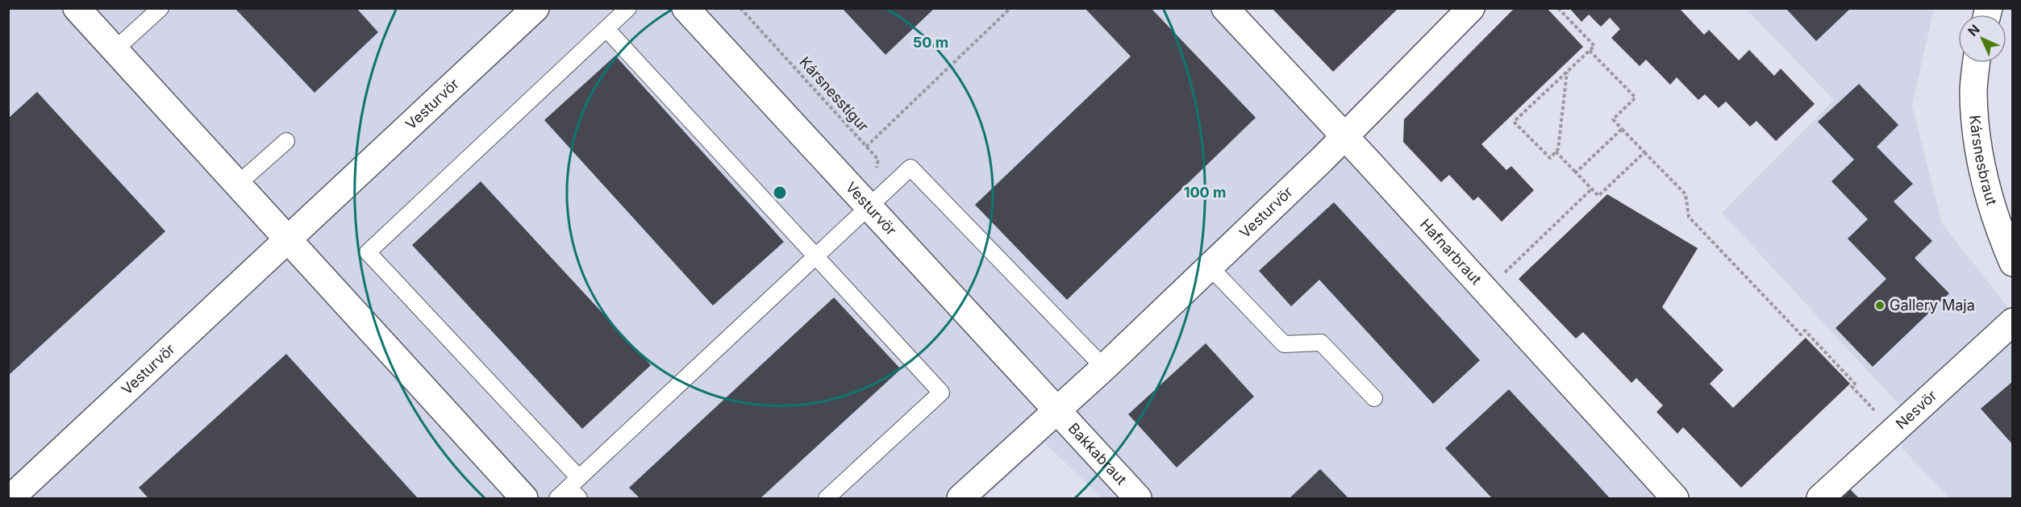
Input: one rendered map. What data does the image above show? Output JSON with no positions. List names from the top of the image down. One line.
{"streets":{"street":["Vesturvör","Kársnesbraut","Hafnarbraut","Nesvör","Bakkabraut"],"path":["Kársnesstígur"]},"crossings":[["Kársnesstígur","Vesturvör"],["Vesturvör","Hafnarbraut"],["Vesturvör","Bakkabraut"]],"places":["Gallery Maja"],"north":"top left","rings":["50 m","100 m"]}
